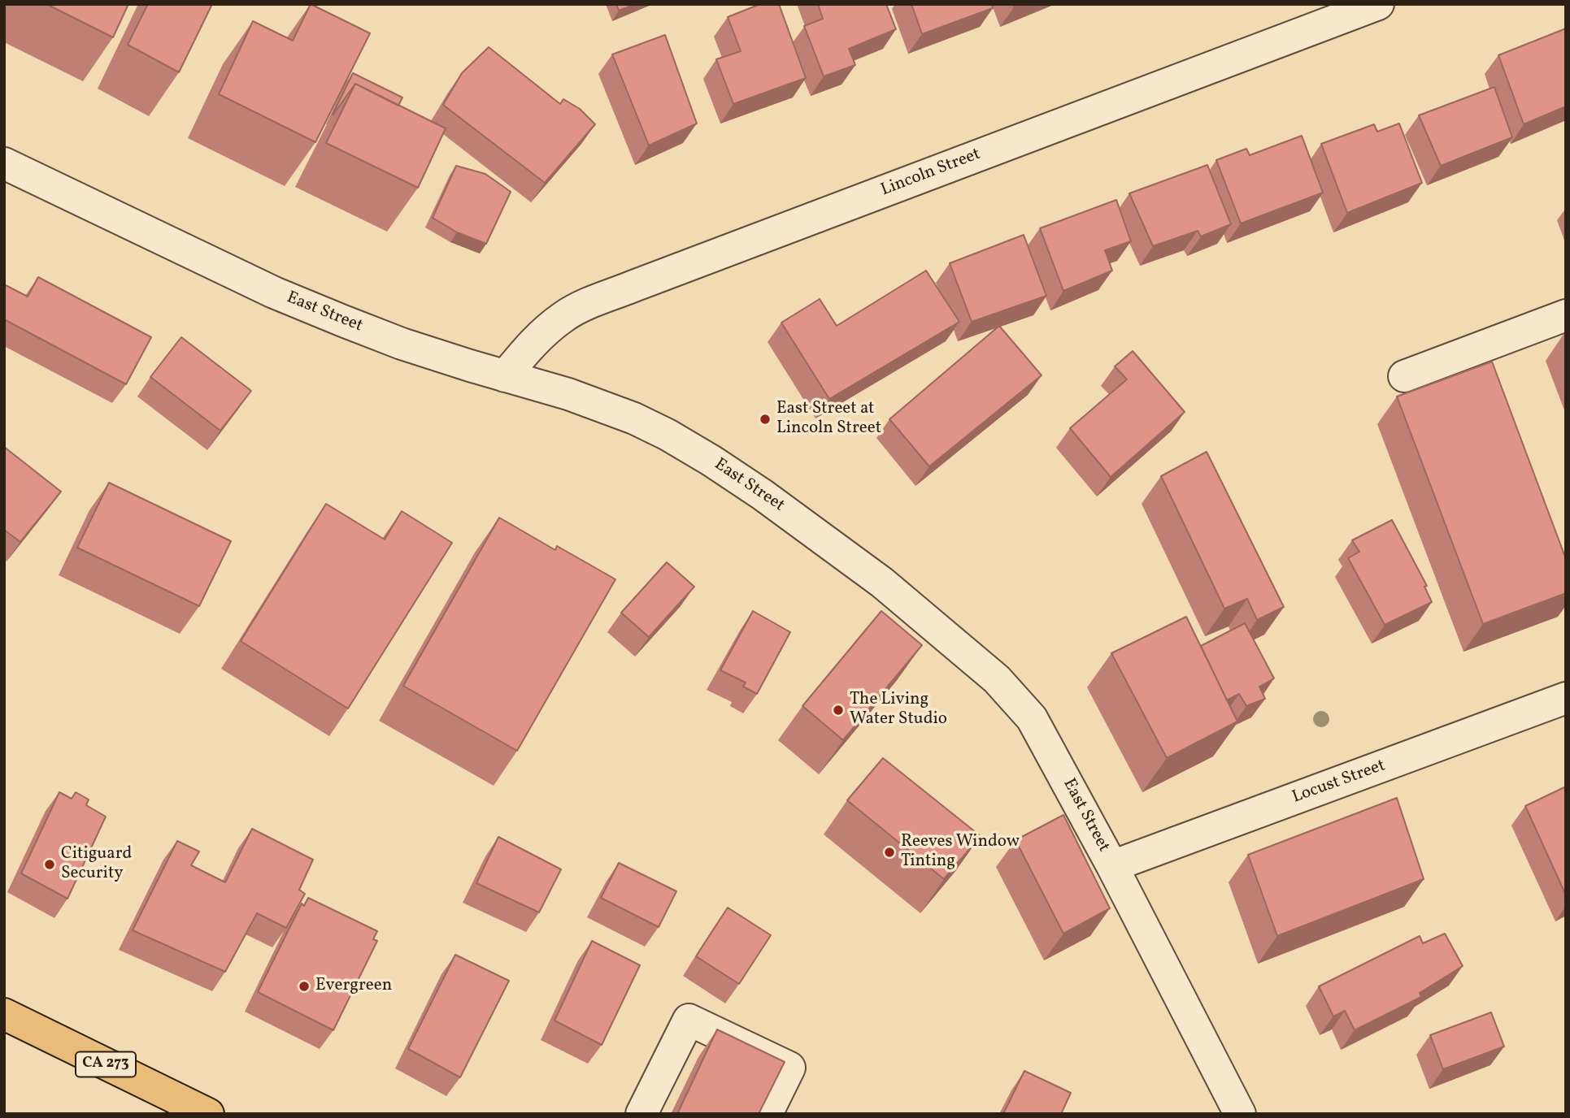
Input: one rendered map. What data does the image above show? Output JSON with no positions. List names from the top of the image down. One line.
{"streets":{"main road":["CA 273"],"street":["Lincoln Street","East Street","Locust Street"]},"crossings":[["Lincoln Street","East Street"],["East Street","Locust Street"]],"places":["East Street at Lincoln Street","The Living Water Studio","Reeves Window Tinting","Citiguard Security","Evergreen"]}
